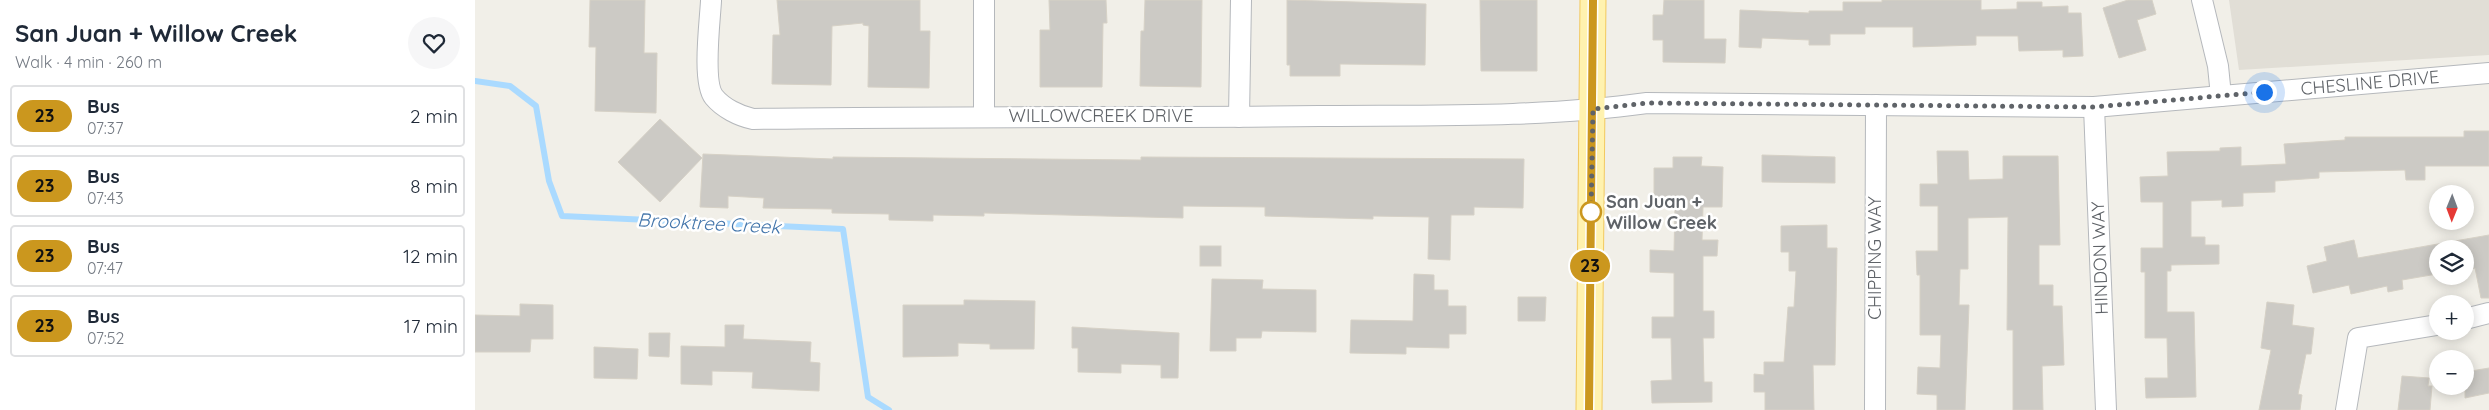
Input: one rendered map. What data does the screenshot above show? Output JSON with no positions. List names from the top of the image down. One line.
{"streets":{"street":["CHESLINE DRIVE","WILLOWCREEK DRIVE","CHIPPING WAY","HINDON WAY"]},"crossings":[["CHESLINE DRIVE","WILLOWCREEK DRIVE"],["CHESLINE DRIVE","CHIPPING WAY"],["CHESLINE DRIVE","HINDON WAY"]],"water":["Brooktree Creek"],"places":["San Juan + Willow Creek"],"lines":["bus line 23"],"north":"bottom","page":{"heading":["San Juan + Willow Creek","Walk · 4 min · 260 m"],"on_map":"23","list":[{"mark":"23","name":"Bus","note":"07:37","value":"2 min"},{"mark":"23","name":"Bus","note":"07:43","value":"8 min"},{"mark":"23","name":"Bus","note":"07:47","value":"12 min"},{"mark":"23","name":"Bus","note":"07:52","value":"17 min"}],"map_buttons":["+","−"]}}
